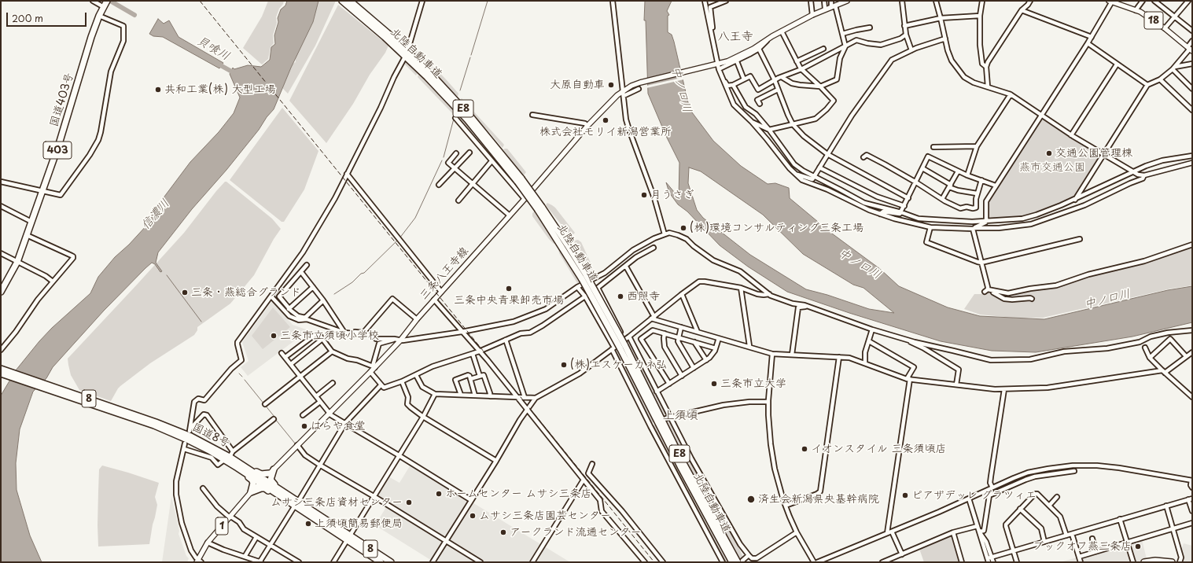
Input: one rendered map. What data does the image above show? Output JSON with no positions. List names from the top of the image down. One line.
{"streets":{"highway":["北陸自動車道","国道403号","E8","403","8","国道8号"],"main road":["18","三条八王寺線","1"]},"crossings":[["三条八王寺線","国道8号"],["三条八王寺線","1"],["国道8号","1"]],"districts":["八王寺","上須頃"],"water":["貝喰川","中ノ口川","信濃川"],"parks":["燕市交通公園"],"places":["大原自動車","共和工業(株) 大型工場","株式会社モリイ新潟営業所","交通公園管理棟","月うさぎ","(株)環境コンサルティング三条工場","三条中央青果卸売市場","三条・燕総合グランド","西照寺","三条市立須頃小学校","(株)エスケーカネ弘","三条市立大学","はらや食堂","イオンスタイル 三条須頃店","ホームセンター ムサシ三条店","ピアザデッレ グラツィエ","済生会新潟県央基幹病院","ムサシ三条店資材センター","ムサシ三条店園芸センター","上須頃簡易郵便局","アークランド流通センター","ブックオフ燕三条店"],"scale_bar":"200 m"}
